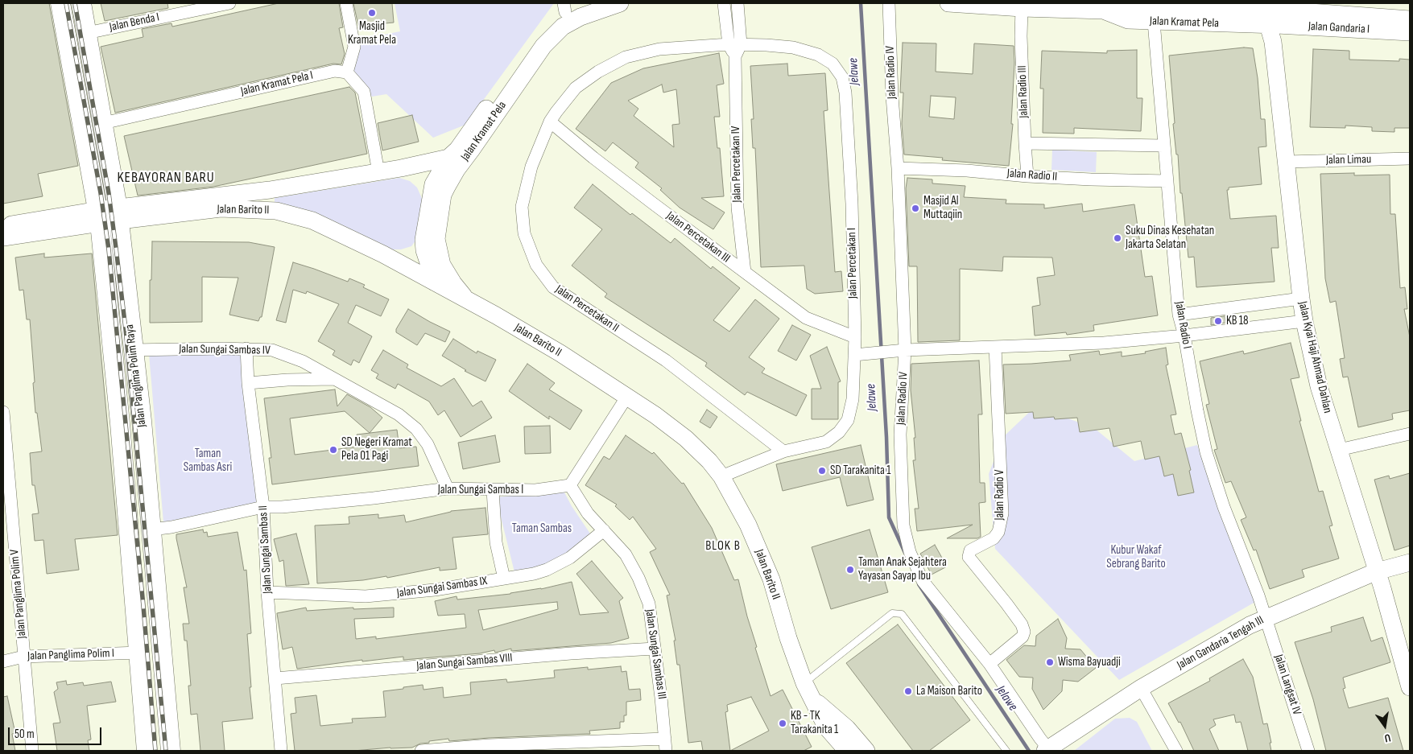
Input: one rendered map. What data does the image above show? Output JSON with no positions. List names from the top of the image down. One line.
{"streets":{"main road":["Jalan Panglima Polim Raya"],"street":["Jalan Benda I","Jalan Kramat Pela","Jalan Gandaria I","Jalan Radio IV","Jalan Kramat Pela I","Jalan Radio III","Jalan Limau","Jalan Percetakan IV","Jalan Radio II","Jalan Barito II","Jalan Percetakan III","Jalan Percetakan I","Jalan Percetakan II","Jalan Radio I","Jalan Sungai Sambas IV","Jalan Kyai Haji Ahmad Dahlan","Jalan Sungai Sambas I","Jalan Radio V","Jalan Sungai Sambas II","Jalan Sungai Sambas IX","Jalan Panglima Polim V","Jalan Gandaria Tengah III","Jalan Sungai Sambas III","Jalan Panglima Polim I","Jalan Sungai Sambas VIII","Jalan Langsat IV"]},"crossings":[["Jalan Benda I","Jalan Panglima Polim Raya"],["Jalan Kramat Pela","Jalan Gandaria I"],["Jalan Kramat Pela","Jalan Radio III"],["Jalan Kramat Pela","Jalan Barito II"],["Jalan Kramat Pela","Jalan Radio I"],["Jalan Kramat Pela","Jalan Kyai Haji Ahmad Dahlan"],["Jalan Gandaria I","Jalan Kyai Haji Ahmad Dahlan"],["Jalan Radio IV","Jalan Radio II"],["Jalan Radio IV","Jalan Radio V"],["Jalan Radio IV","Jalan Gandaria Tengah III"],["Jalan Kramat Pela I","Jalan Panglima Polim Raya"],["Jalan Radio III","Jalan Radio II"],["Jalan Limau","Jalan Kyai Haji Ahmad Dahlan"],["Jalan Percetakan IV","Jalan Percetakan III"],["Jalan Percetakan IV","Jalan Percetakan I"],["Jalan Percetakan IV","Jalan Percetakan II"],["Jalan Radio II","Jalan Radio I"],["Jalan Barito II","Jalan Percetakan I"],["Jalan Barito II","Jalan Panglima Polim Raya"],["Jalan Percetakan III","Jalan Percetakan I"],["Jalan Percetakan III","Jalan Percetakan II"],["Jalan Percetakan I","Jalan Percetakan II"],["Jalan Radio I","Jalan Gandaria Tengah III"],["Jalan Radio I","Jalan Langsat IV"],["Jalan Sungai Sambas IV","Jalan Panglima Polim Raya"],["Jalan Sungai Sambas IV","Jalan Sungai Sambas I"],["Jalan Sungai Sambas IV","Jalan Sungai Sambas II"],["Jalan Kyai Haji Ahmad Dahlan","Jalan Gandaria Tengah III"],["Jalan Panglima Polim Raya","Jalan Panglima Polim I"],["Jalan Sungai Sambas I","Jalan Sungai Sambas II"],["Jalan Sungai Sambas I","Jalan Sungai Sambas III"],["Jalan Sungai Sambas II","Jalan Sungai Sambas IX"],["Jalan Sungai Sambas II","Jalan Sungai Sambas VIII"],["Jalan Sungai Sambas IX","Jalan Sungai Sambas III"],["Jalan Panglima Polim V","Jalan Panglima Polim I"],["Jalan Gandaria Tengah III","Jalan Langsat IV"],["Jalan Sungai Sambas III","Jalan Sungai Sambas VIII"]],"districts":["KEBAYORAN BARU","BLOK B"],"water":["Jelawe"],"parks":["Taman Sambas Asri","Taman Sambas","Kubur Wakaf Sebrang Barito"],"places":["Masjid Kramat Pela","Masjid Al Muttaqiin","Suku Dinas Kesehatan Jakarta Selatan","KB 18","SD Negeri Kramat Pela 01 Pagi","SD Tarakanita 1","Taman Anak Sejahtera Yayasan Sayap Ibu","Wisma Bayuadji","La Maison Barito","KB - TK Tarakanita 1"],"scale_bar":"50 m","north":"bottom"}
